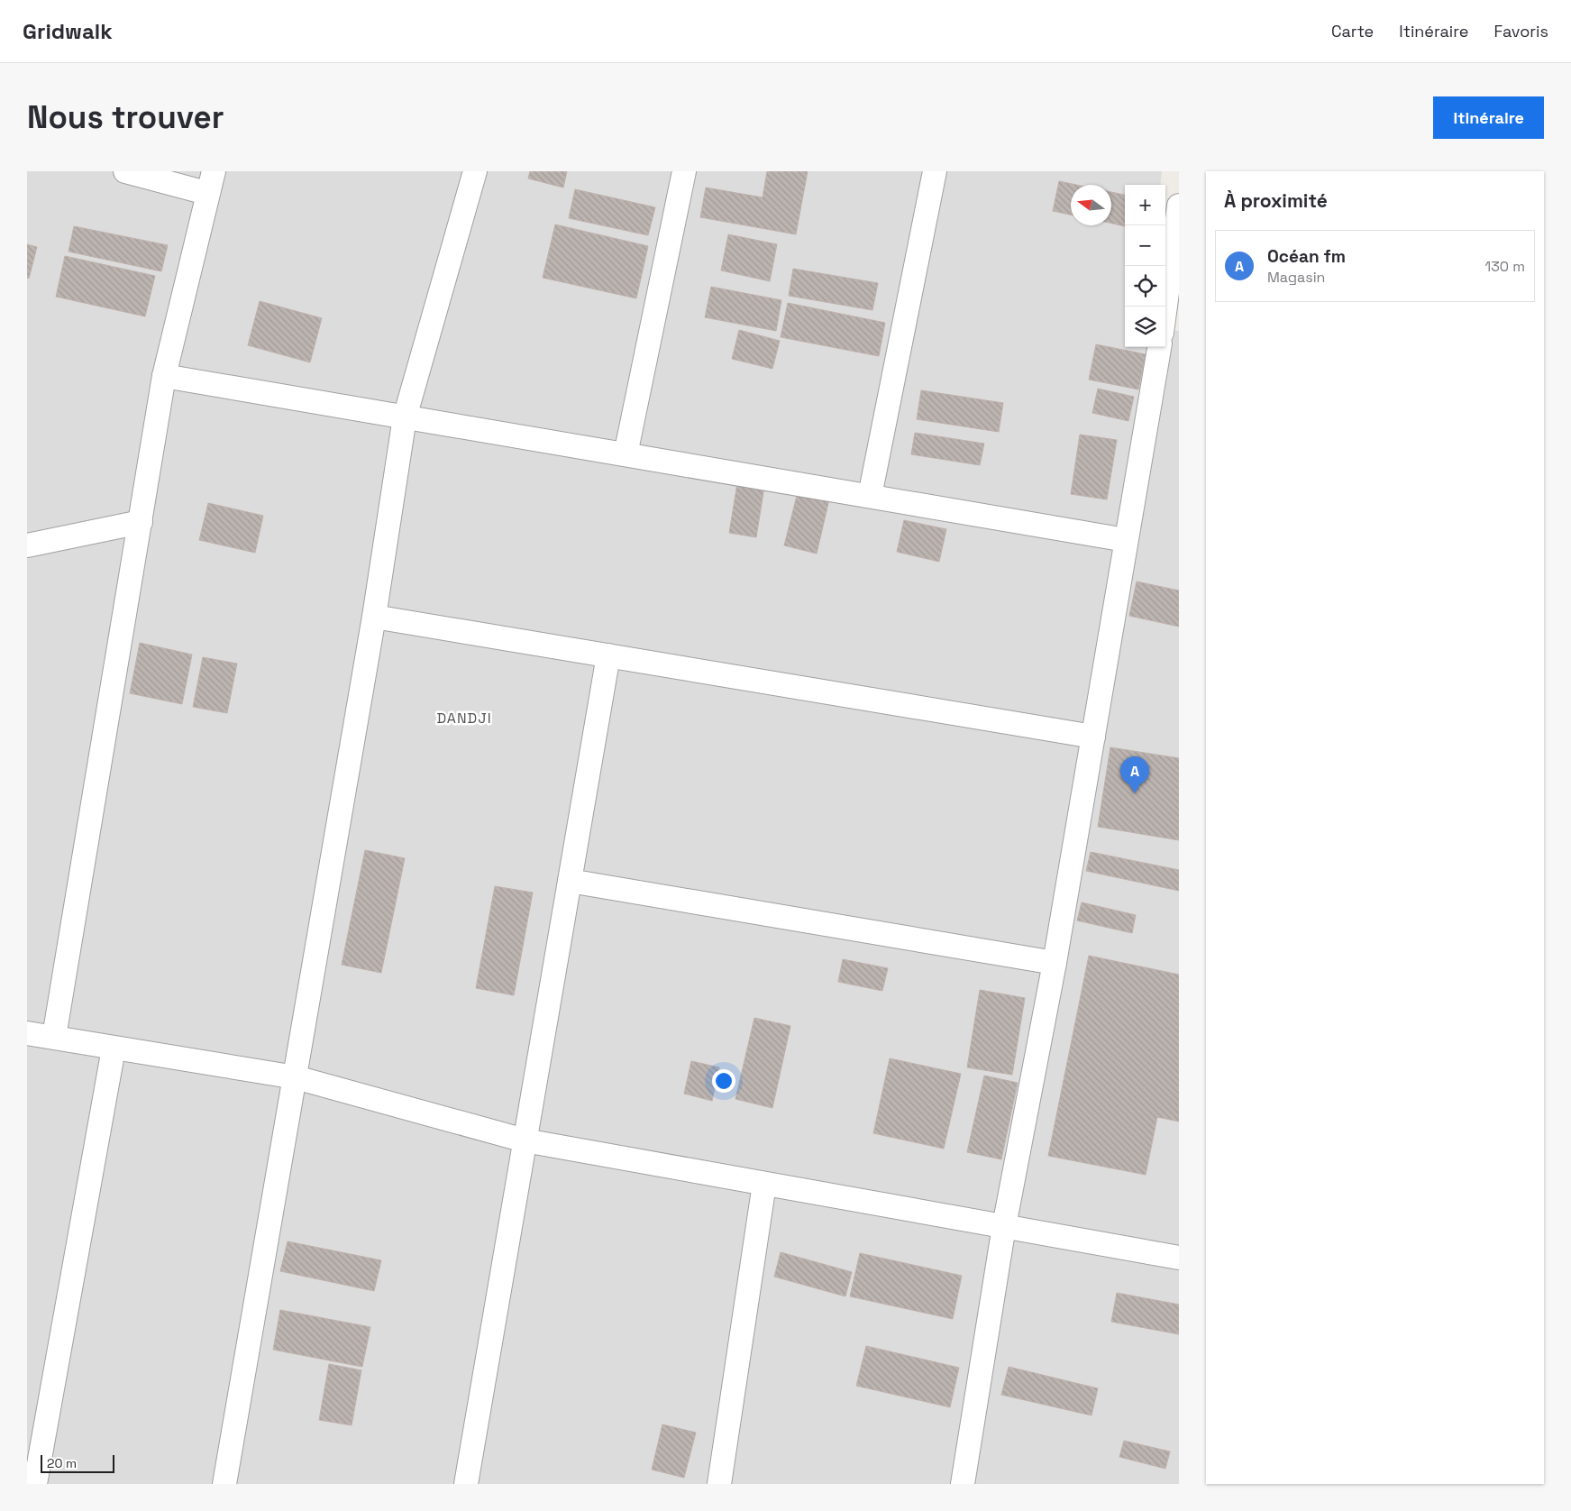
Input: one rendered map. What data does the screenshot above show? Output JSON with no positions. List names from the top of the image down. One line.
{"districts":["DANDJI"],"scale_bar":"20 m","north":"left","page":{"header":"Gridwalk","nav":["Carte","Itinéraire","Favoris"],"buttons":"Itinéraire","title":"Nous trouver","heading":"À proximité","map_buttons":["+","−"],"list":[{"mark":"A","name":"Océan fm","note":"Magasin","value":"130 m"}],"pins":"A","scale":"20 m"}}
